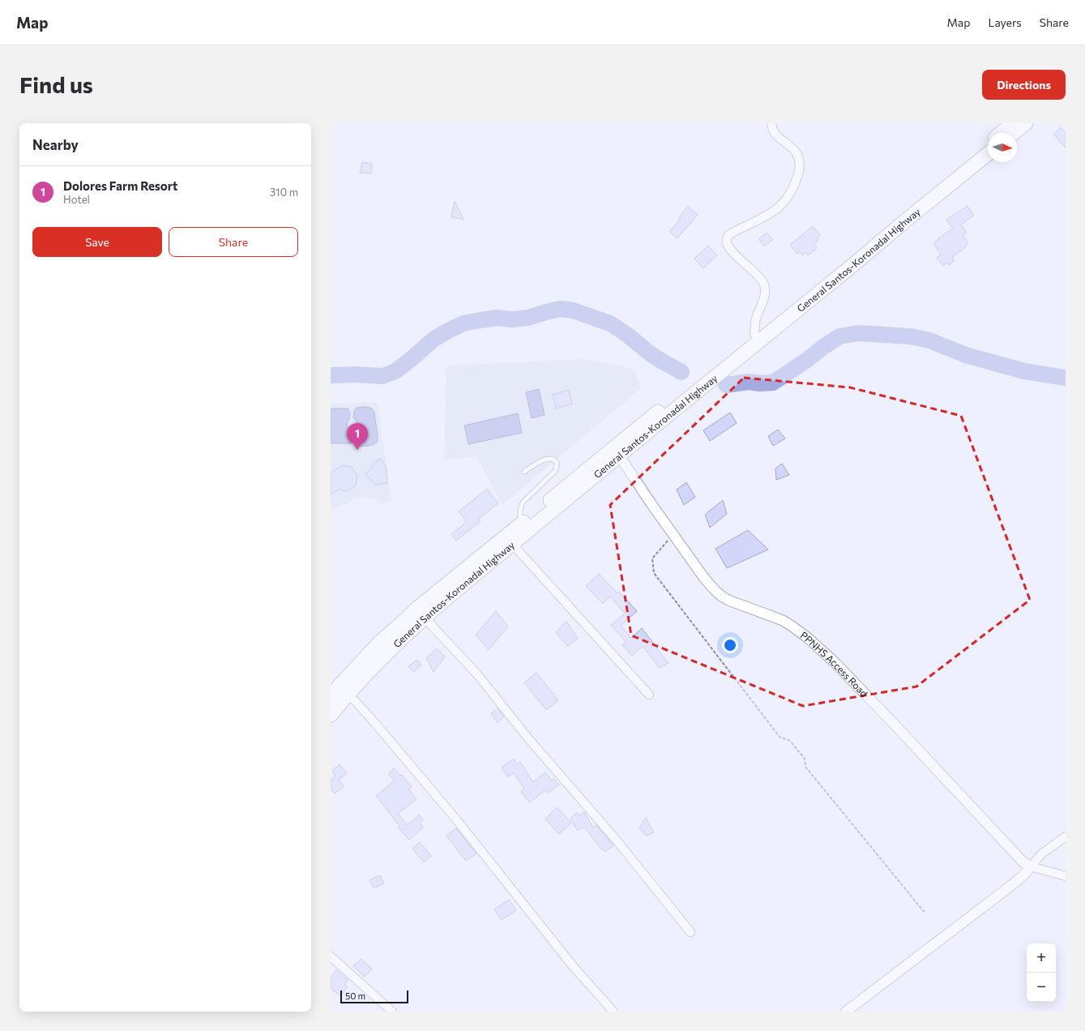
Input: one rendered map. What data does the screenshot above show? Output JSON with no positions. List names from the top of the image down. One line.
{"streets":{"highway":["General Santos-Koronadal Highway"],"street":["PPNHS Access Road"]},"crossings":[["General Santos-Koronadal Highway","PPNHS Access Road"]],"scale_bar":"50 m","north":"right","page":{"header":"Map","nav":["Map","Layers","Share"],"buttons":["Directions",["Save","Share"]],"title":"Find us","heading":"Nearby","list":[{"mark":"1","name":"Dolores Farm Resort","note":"Hotel","value":"310 m"}],"pins":"1","map_buttons":["+","−"],"scale":"50 m"}}
